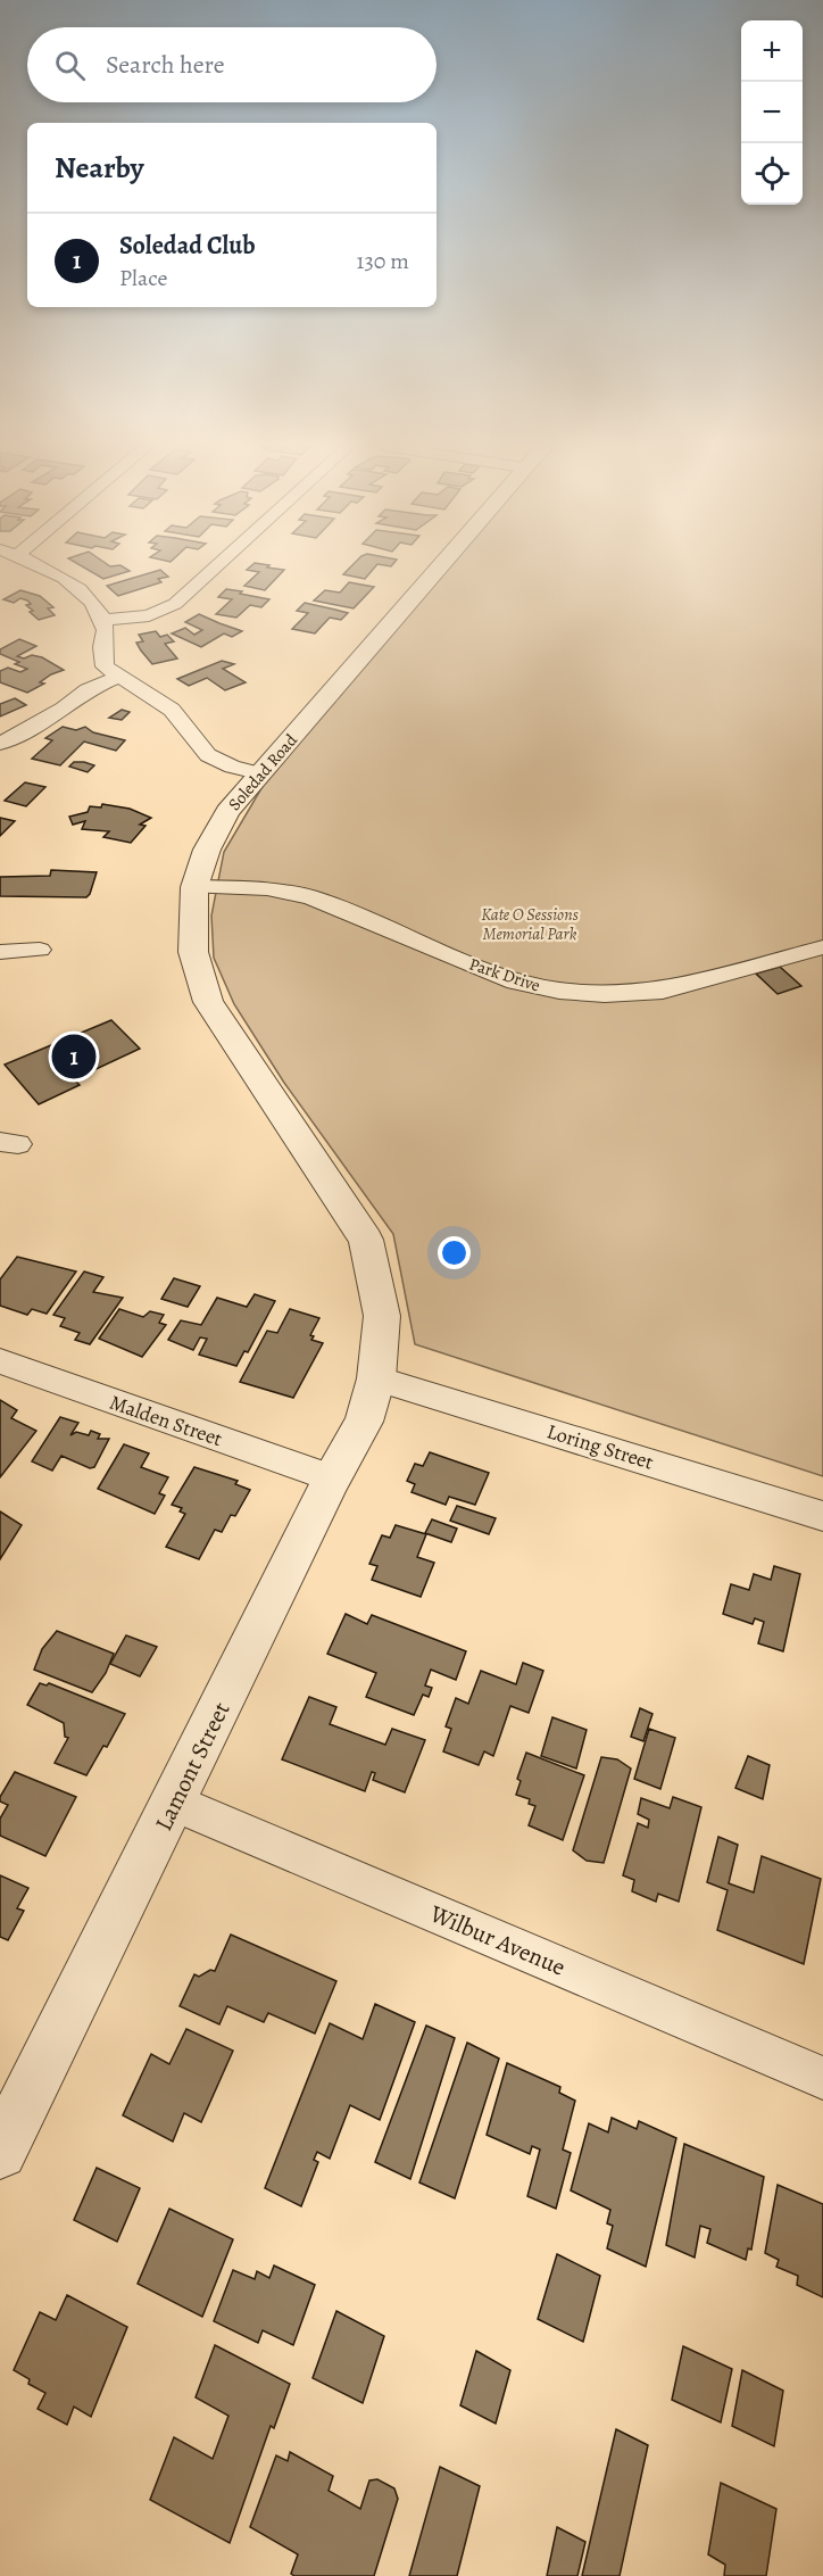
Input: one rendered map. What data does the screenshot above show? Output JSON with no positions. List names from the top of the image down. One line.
{"streets":{"street":["Soledad Road","Park Drive","Malden Street","Loring Street","Lamont Street","Wilbur Avenue"]},"crossings":[["Soledad Road","Park Drive"],["Soledad Road","Loring Street"],["Soledad Road","Lamont Street"],["Malden Street","Lamont Street"],["Loring Street","Lamont Street"],["Lamont Street","Wilbur Avenue"]],"parks":["Kate O Sessions Memorial Park"],"page":{"map_buttons":["+","−"],"search":"Search here","heading":"Nearby","list":[{"mark":"1","name":"Soledad Club","note":"Place","value":"130 m"}],"pins":"1"}}
